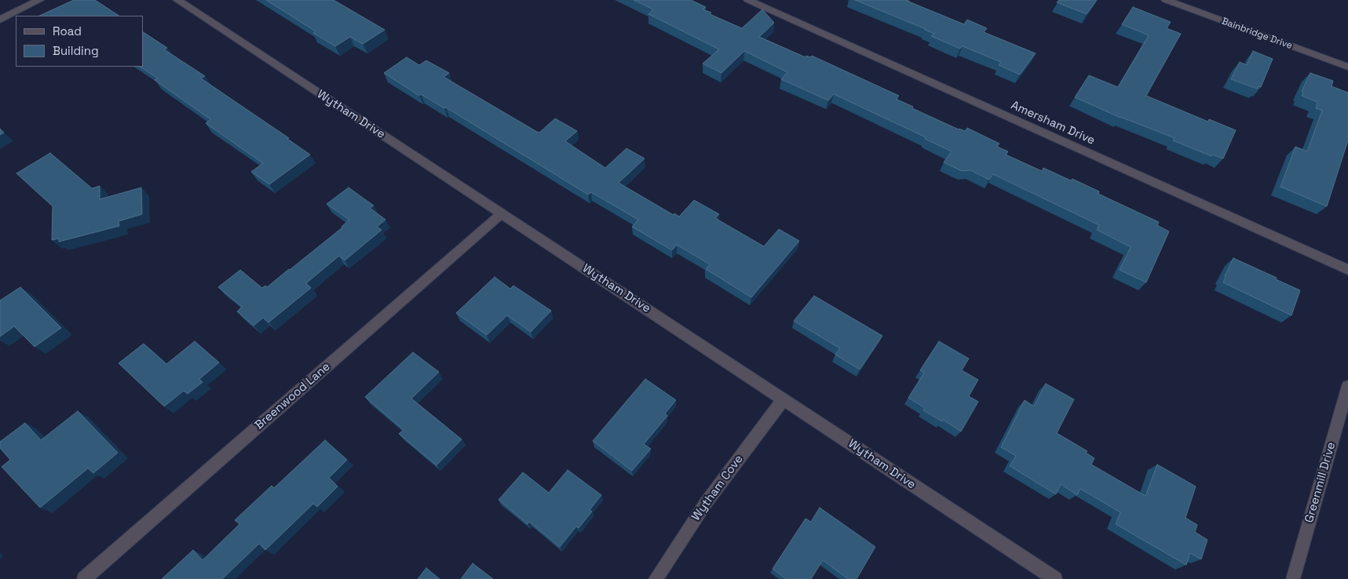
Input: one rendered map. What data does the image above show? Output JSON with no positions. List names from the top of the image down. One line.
{"streets":{"street":["Bainbridge Drive","Wytham Drive","Amersham Drive","Breenwood Lane","Greenmill Drive","Wytham Cove"]},"crossings":[["Wytham Drive","Breenwood Lane"],["Wytham Drive","Wytham Cove"]],"legend":["Road","Building"]}
